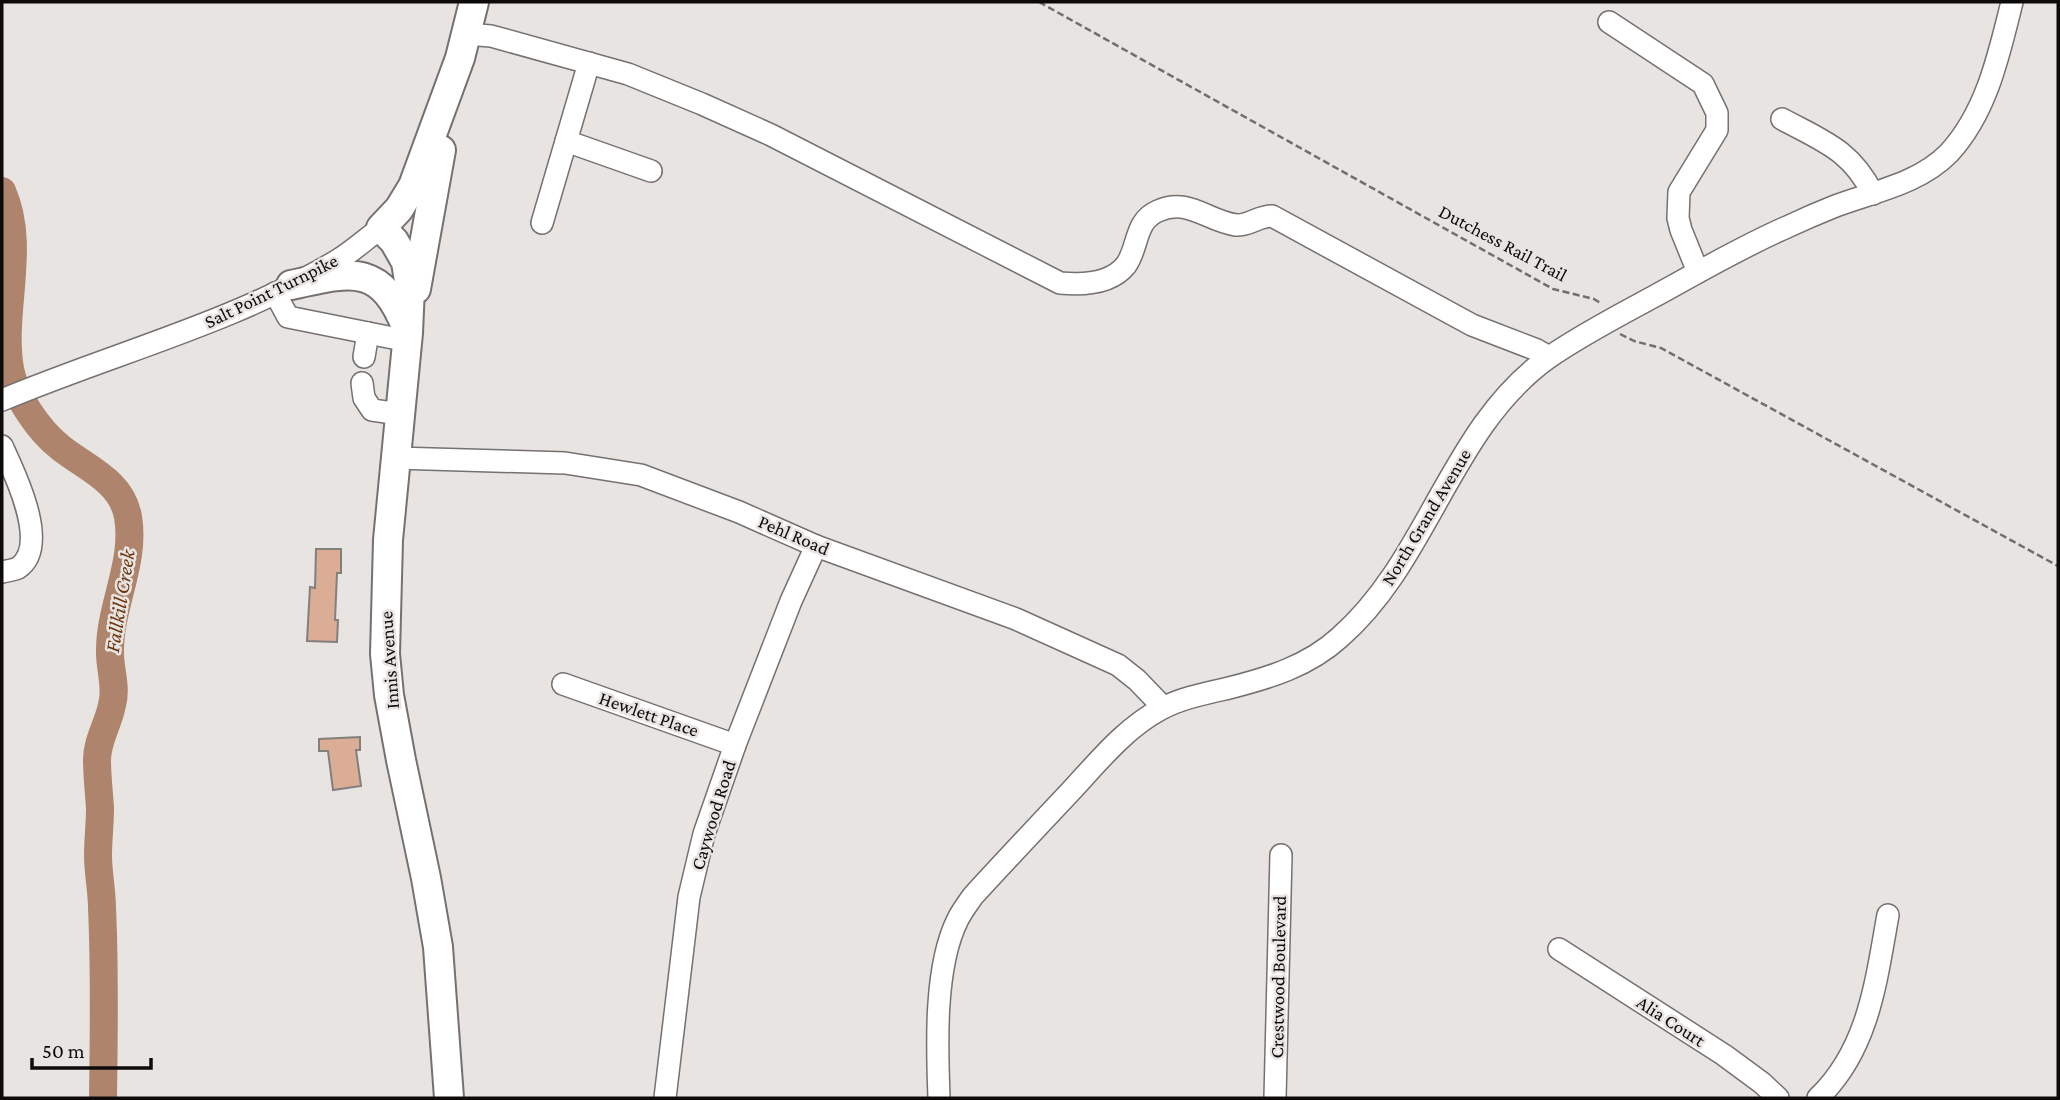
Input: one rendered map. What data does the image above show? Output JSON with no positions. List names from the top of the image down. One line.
{"streets":{"main road":["Salt Point Turnpike","Innis Avenue"],"street":["North Grand Avenue","Pehl Road","Hewlett Place","Caywood Road","Crestwood Boulevard","Alia Court"],"path":["Dutchess Rail Trail"]},"crossings":[["Dutchess Rail Trail","North Grand Avenue"],["Salt Point Turnpike","Innis Avenue"],["North Grand Avenue","Pehl Road"],["Pehl Road","Innis Avenue"],["Pehl Road","Caywood Road"],["Hewlett Place","Caywood Road"]],"water":["Fallkill Creek"],"scale_bar":"50 m"}
